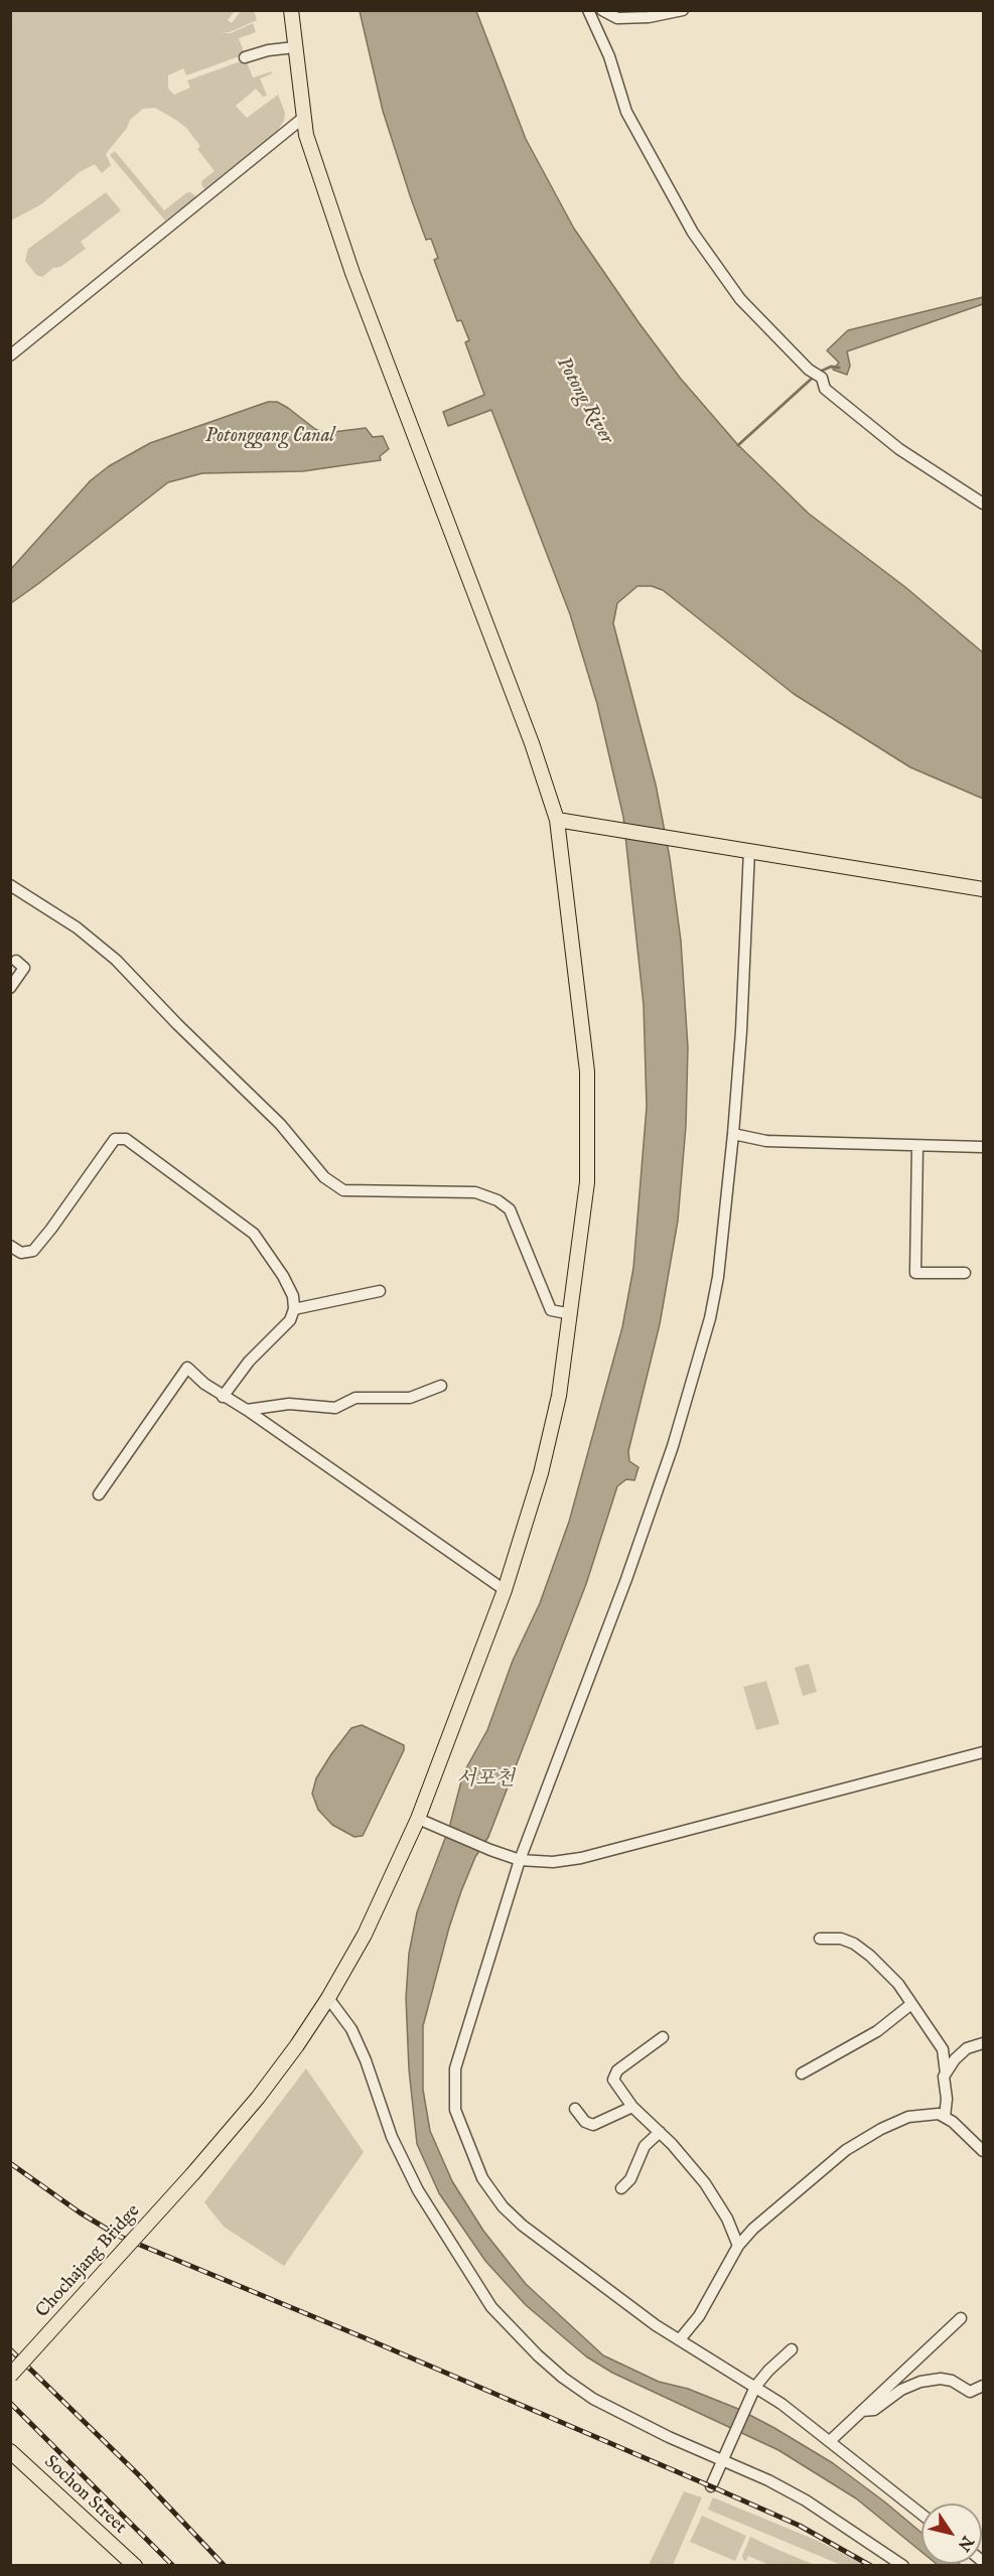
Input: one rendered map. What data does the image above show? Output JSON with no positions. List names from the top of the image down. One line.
{"streets":{"main road":["Chochajang Bridge","Sochon Street"]},"water":["Potong River","Potonggang Canal","서포천"],"north":"bottom right"}
